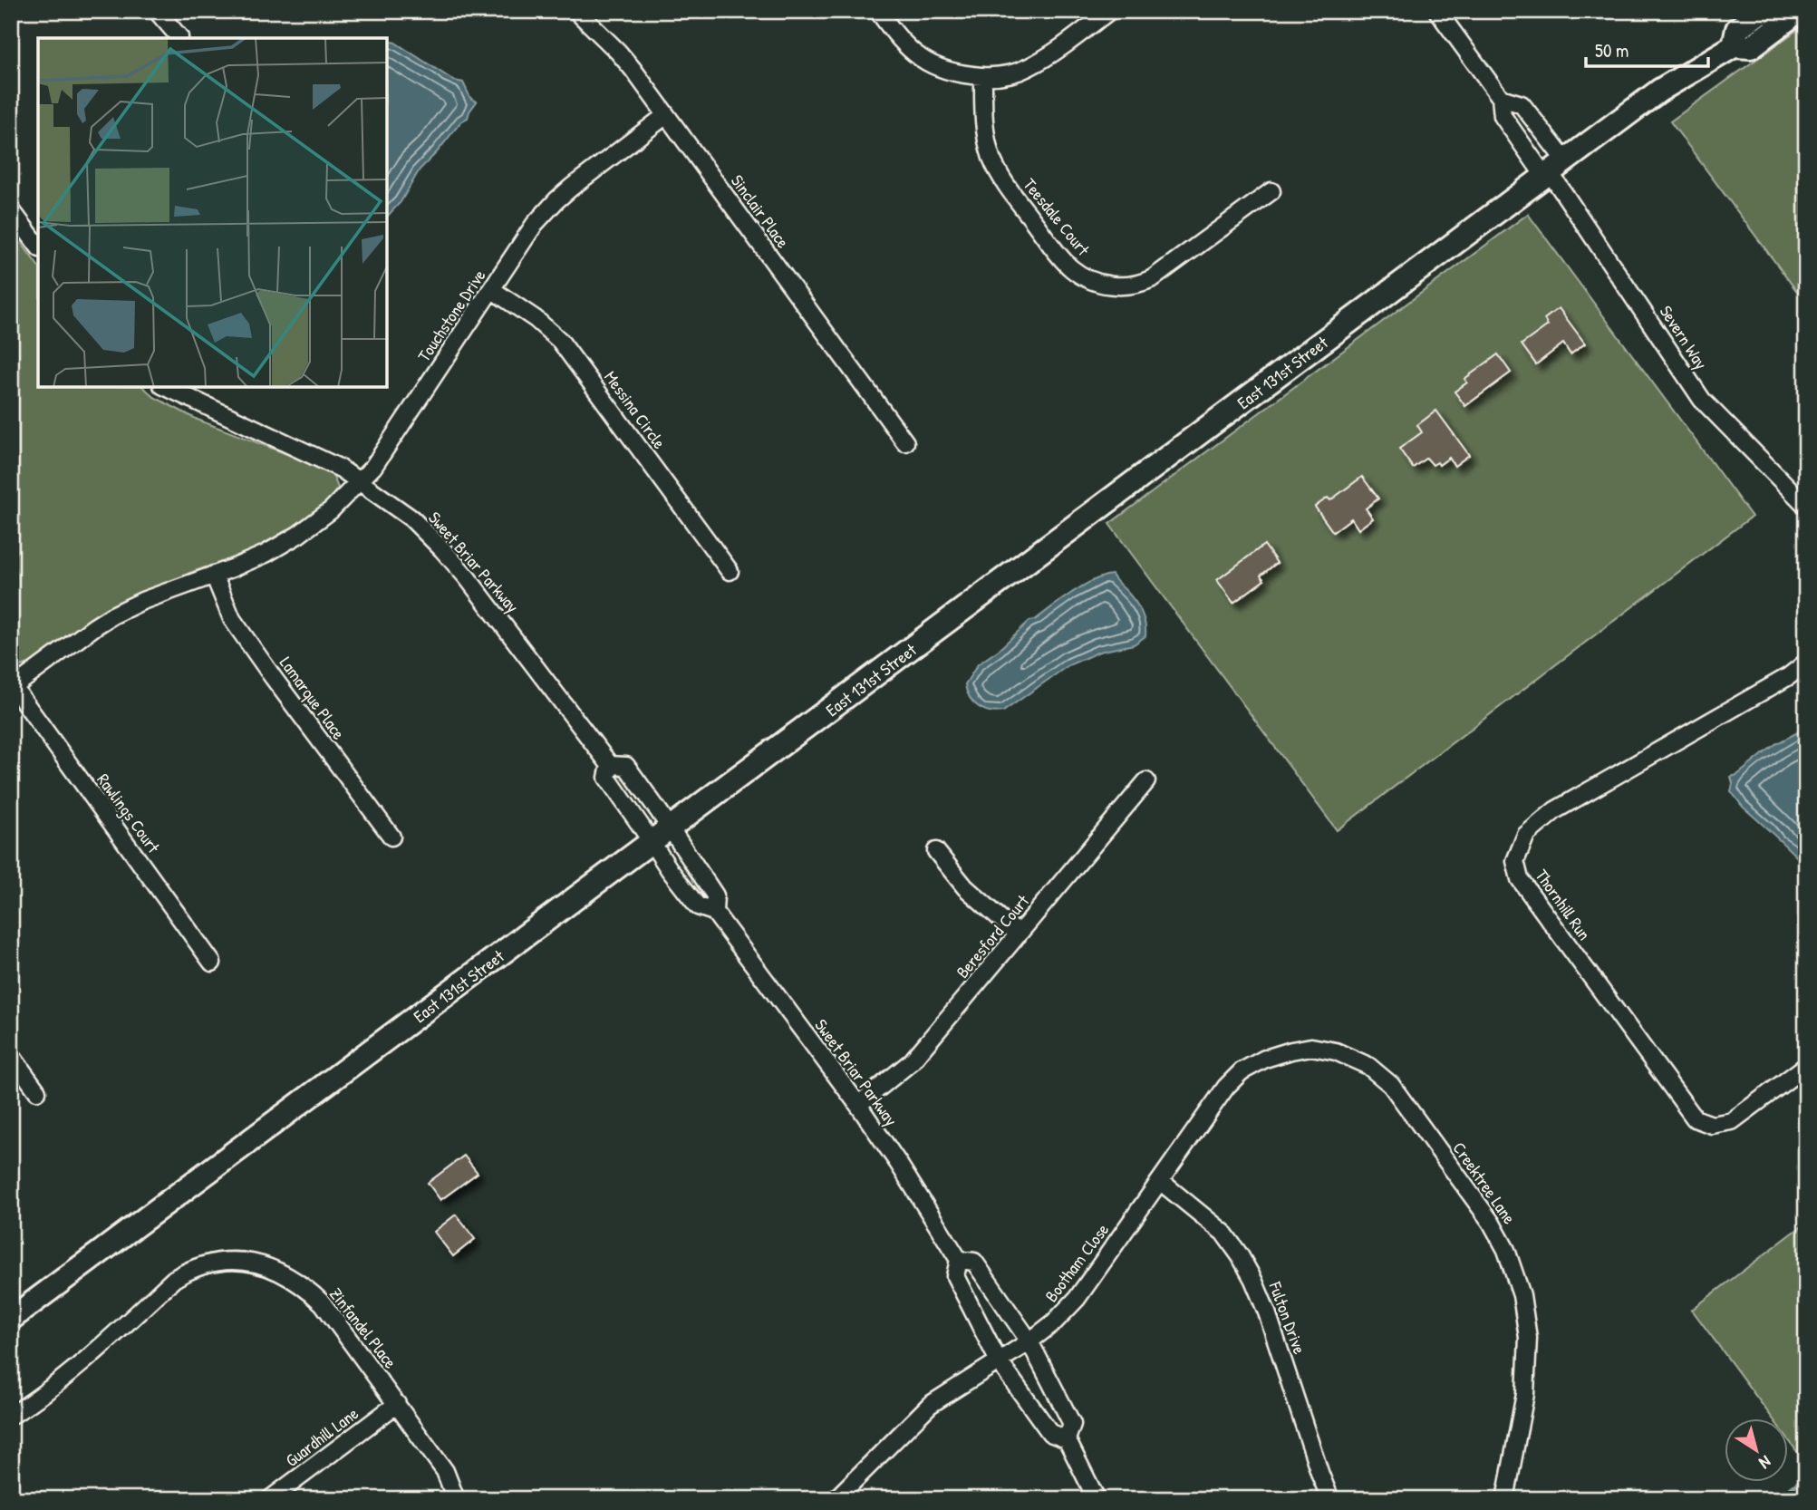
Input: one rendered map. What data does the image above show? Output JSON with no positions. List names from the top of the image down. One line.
{"streets":{"street":["Sinclair Place","Teesdale Court","Touchstone Drive","Severn Way","East 131st Street","Messina Circle","Sweet Briar Parkway","Lamarque Place","Rawlings Court","Thornhill Run","Beresford Court","Creektree Lane","Bootham Close","Fulton Drive","Zinfandel Place","Guardhill Lane"]},"crossings":[["Sinclair Place","Touchstone Drive"],["Touchstone Drive","Messina Circle"],["Touchstone Drive","Sweet Briar Parkway"],["Touchstone Drive","Lamarque Place"],["Touchstone Drive","Rawlings Court"],["Severn Way","East 131st Street"],["East 131st Street","Sweet Briar Parkway"],["Sweet Briar Parkway","Beresford Court"],["Sweet Briar Parkway","Bootham Close"],["Creektree Lane","Bootham Close"],["Bootham Close","Fulton Drive"],["Zinfandel Place","Guardhill Lane"]],"scale_bar":"50 m","north":"bottom right"}
